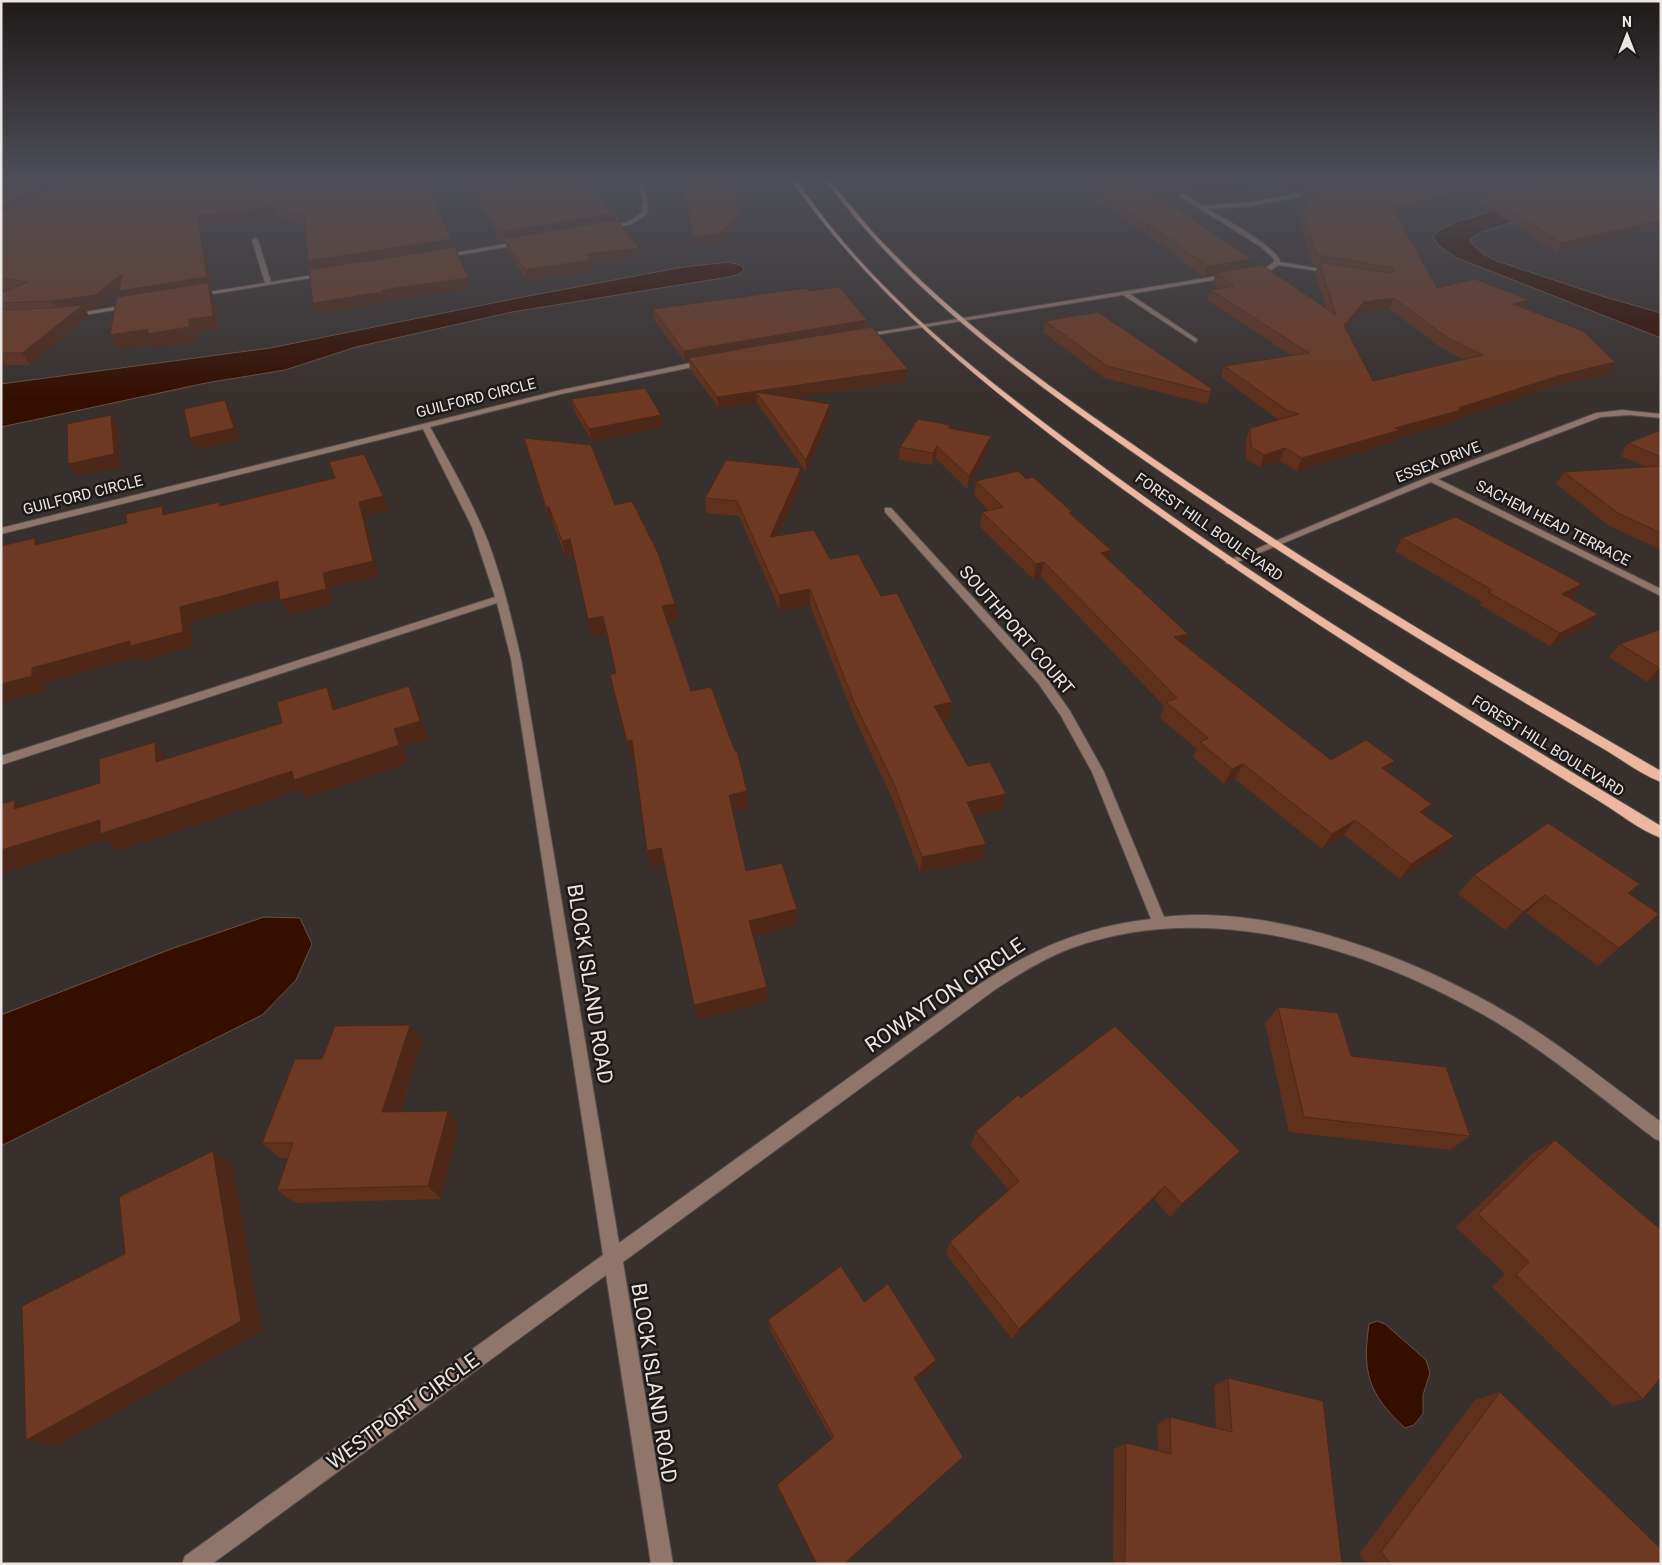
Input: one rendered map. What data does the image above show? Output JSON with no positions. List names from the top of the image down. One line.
{"streets":{"main road":["FOREST HILL BOULEVARD"],"street":["GUILFORD CIRCLE","ESSEX DRIVE","SACHEM HEAD TERRACE","SOUTHPORT COURT","BLOCK ISLAND ROAD","ROWAYTON CIRCLE","WESTPORT CIRCLE"]},"crossings":[["GUILFORD CIRCLE","BLOCK ISLAND ROAD"],["ESSEX DRIVE","SACHEM HEAD TERRACE"],["ESSEX DRIVE","FOREST HILL BOULEVARD"],["SOUTHPORT COURT","ROWAYTON CIRCLE"],["BLOCK ISLAND ROAD","ROWAYTON CIRCLE"],["BLOCK ISLAND ROAD","WESTPORT CIRCLE"],["ROWAYTON CIRCLE","WESTPORT CIRCLE"]],"north":"top"}
